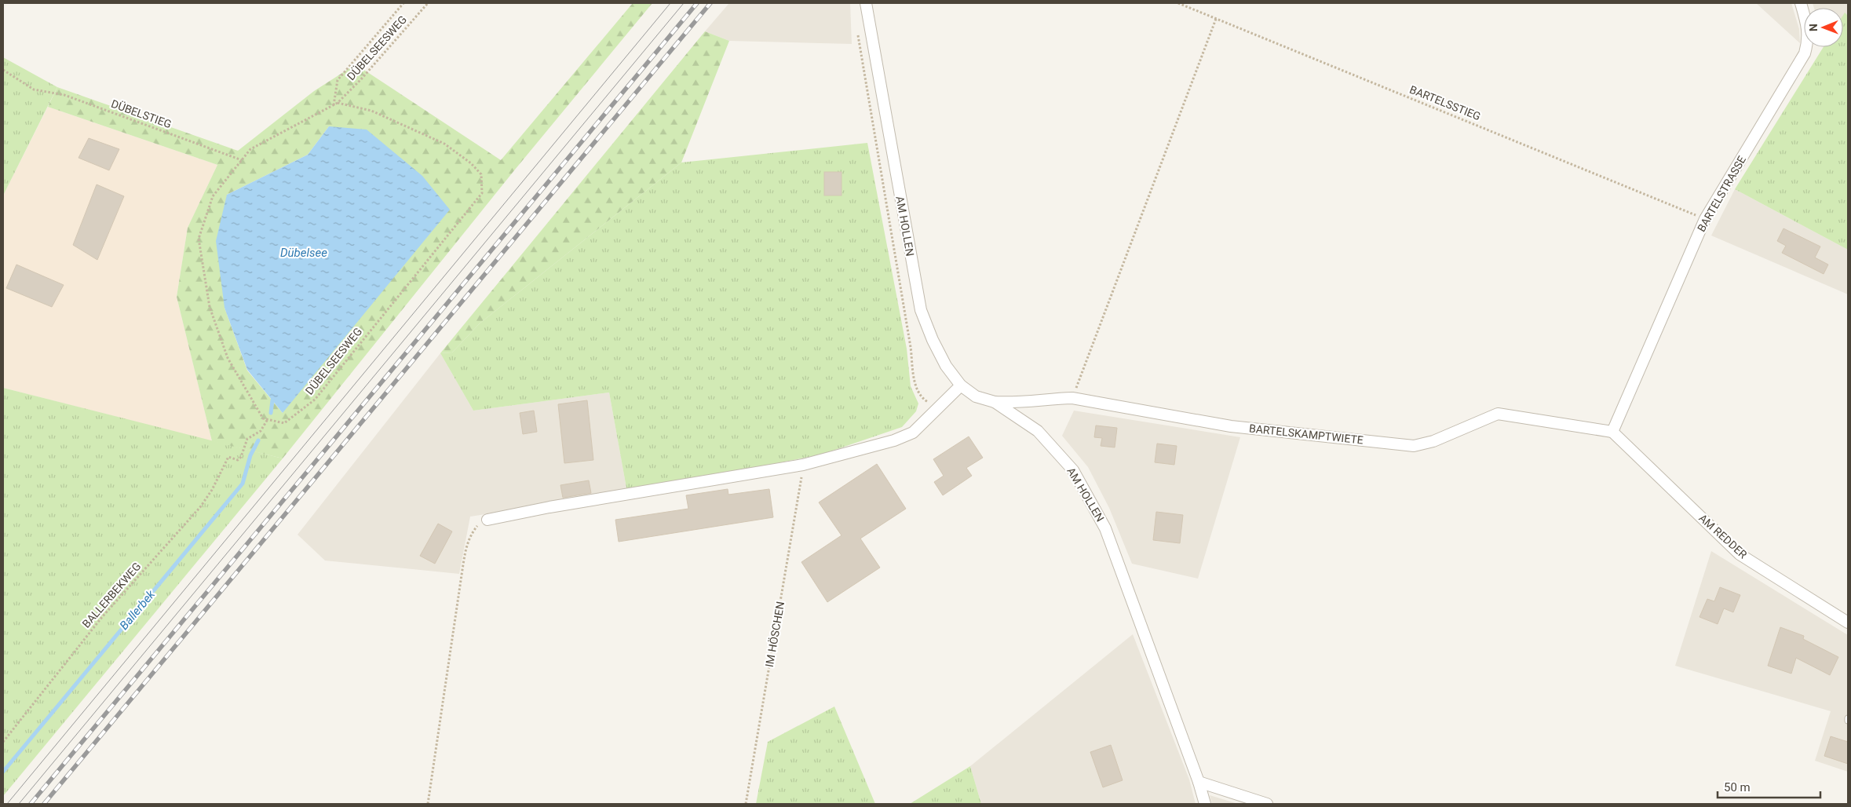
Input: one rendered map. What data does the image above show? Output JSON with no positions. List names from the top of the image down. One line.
{"streets":{"street":["BARTELSTRASSE","AM HOLLEN","BARTELSKAMPTWIETE","AM REDDER"],"path":["DÜBELSEESWEG","BARTELSSTIEG","DÜBELSTIEG","BALLERBEKWEG","IM HÖSCHEN"]},"crossings":[["DÜBELSEESWEG","DÜBELSTIEG"],["DÜBELSEESWEG","BALLERBEKWEG"],["BARTELSSTIEG","BARTELSTRASSE"],["BARTELSTRASSE","BARTELSKAMPTWIETE"],["BARTELSTRASSE","AM REDDER"],["AM HOLLEN","BARTELSKAMPTWIETE"],["BARTELSKAMPTWIETE","AM REDDER"]],"water":["Dübelsee","Ballerbek"],"scale_bar":"50 m","north":"left"}
